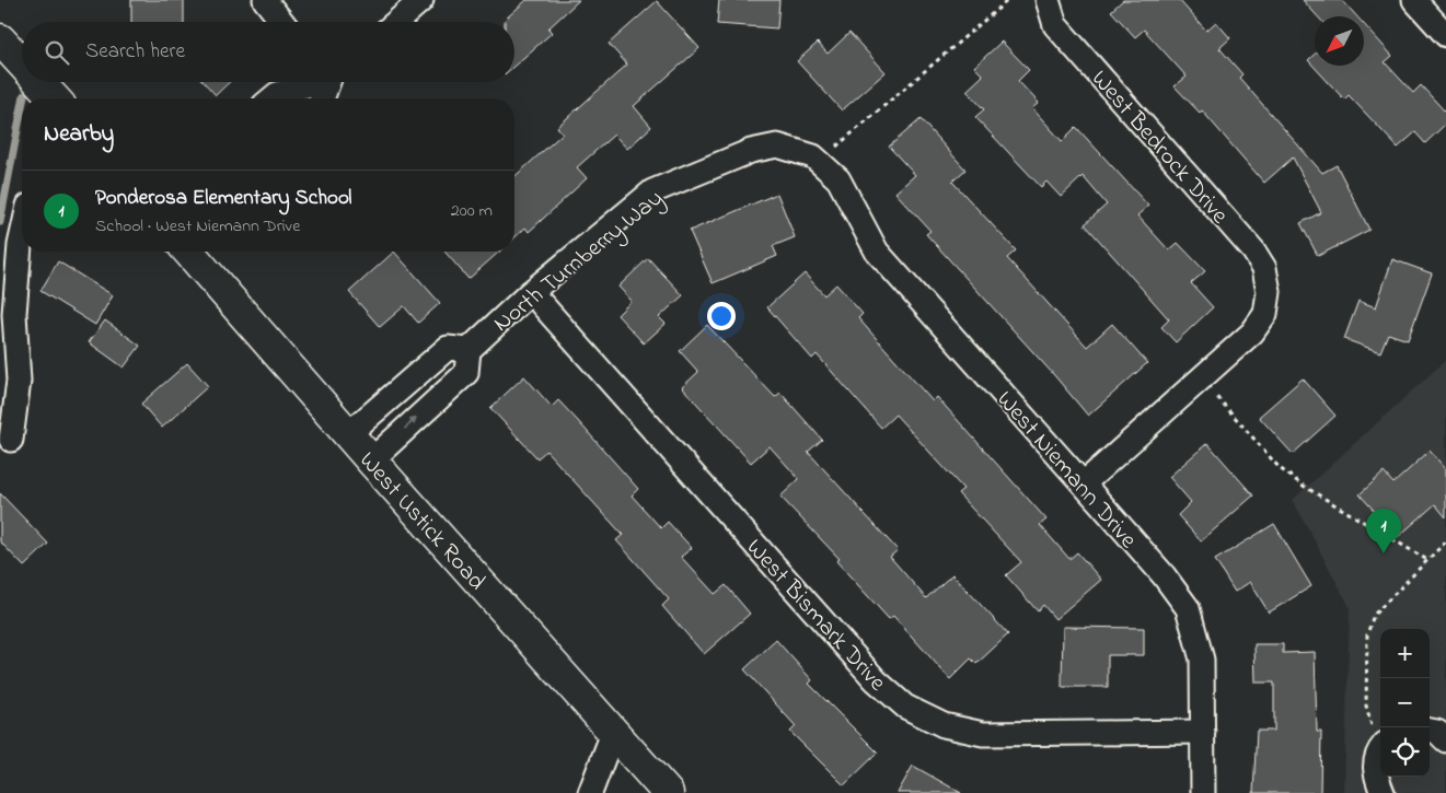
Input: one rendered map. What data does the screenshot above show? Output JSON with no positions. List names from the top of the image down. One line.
{"streets":{"main road":["West Ustick Road"],"street":["West Bedrock Drive","North Turnberry Way","West Niemann Drive","West Bismark Drive"]},"crossings":[["West Bedrock Drive","West Niemann Drive"],["North Turnberry Way","West Niemann Drive"],["North Turnberry Way","West Ustick Road"],["North Turnberry Way","West Bismark Drive"],["West Niemann Drive","West Bismark Drive"]],"north":"bottom left","page":{"search":"Search here","heading":"Nearby","list":[{"mark":"1","name":"Ponderosa Elementary School","note":"School · West Niemann Drive","value":"200 m"}],"pins":"1","map_buttons":["+","−"]}}
